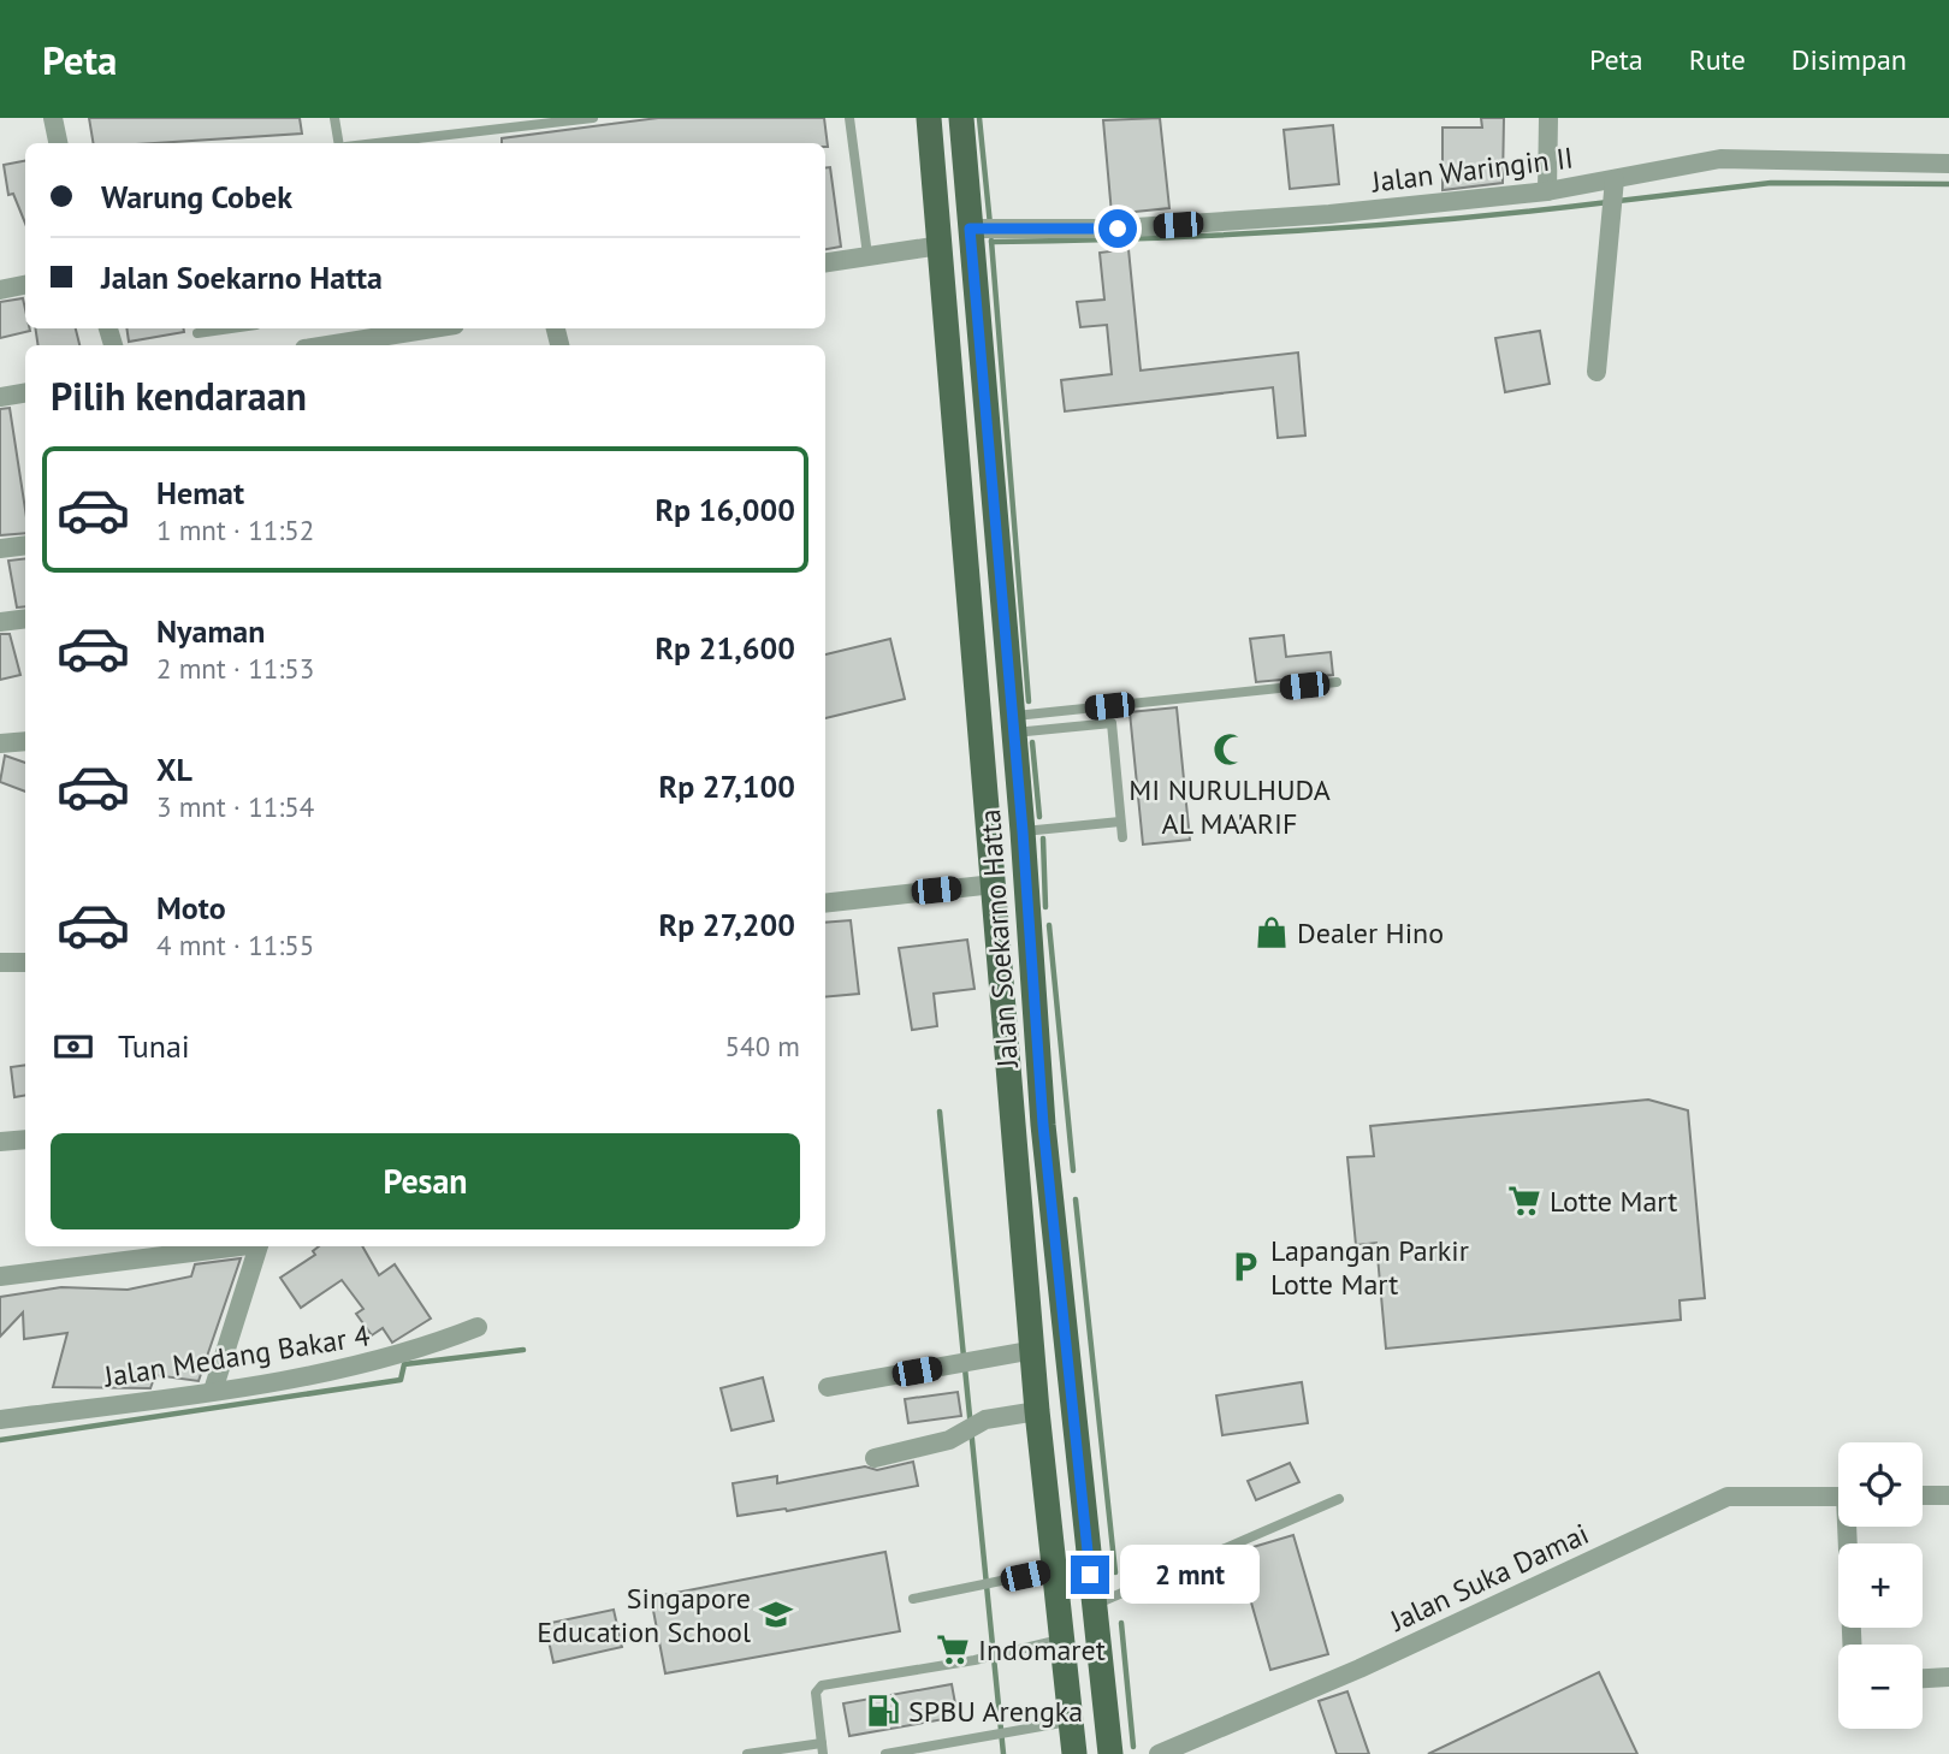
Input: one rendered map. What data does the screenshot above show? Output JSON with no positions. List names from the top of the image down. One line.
{"streets":{"main road":["Jalan Soekarno Hatta"],"street":["Jalan Waringin II","Jalan Medang Bakar 4","Jalan Suka Damai"]},"crossings":[["Jalan Waringin II","Jalan Soekarno Hatta"]],"places":{"mosque":["MI NURULHUDA AL MA'ARIF"],"shop":["Dealer Hino"],"supermarket":["Lotte Mart","Indomaret"],"parking":["Lapangan Parkir Lotte Mart"],"school or university":["Singapore Education School"],"fuel station":["SPBU Arengka"]},"page":{"header":"Peta","nav":["Peta","Rute","Disimpan"],"banner":["Warung Cobek","Jalan Soekarno Hatta"],"heading":"Pilih kendaraan","list":[{"name":"Hemat","note":"1 mnt · 11:52","value":"Rp 16,000"},{"name":"Nyaman","note":"2 mnt · 11:53","value":"Rp 21,600"},{"name":"XL","note":"3 mnt · 11:54","value":"Rp 27,100"},{"name":"Moto","note":"4 mnt · 11:55","value":"Rp 27,200"}],"pay":["Tunai","540 m"],"buttons":"Pesan","map_buttons":["+","−"],"bubble":"2 mnt"}}
